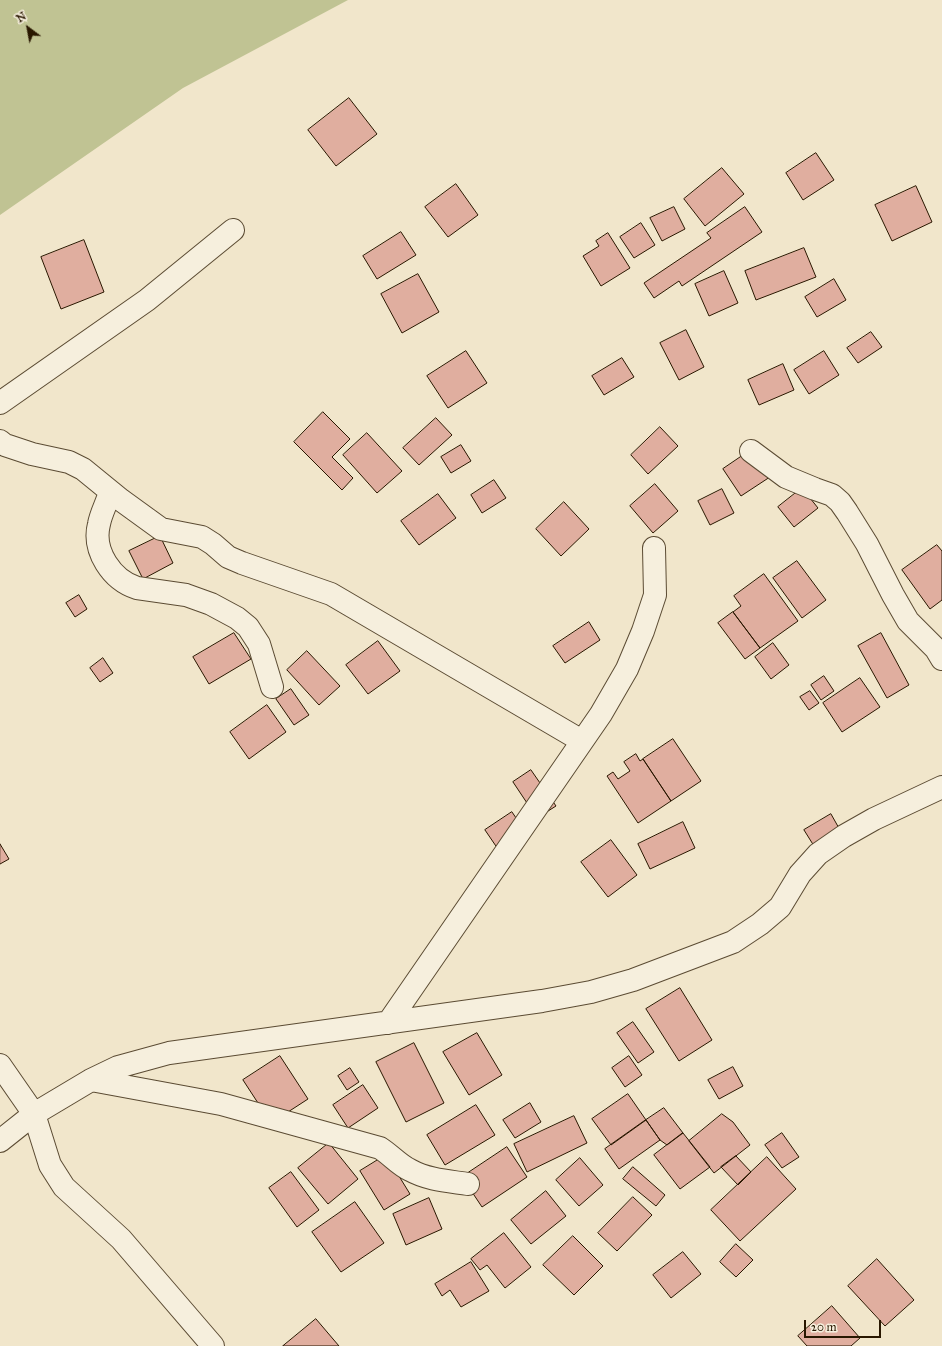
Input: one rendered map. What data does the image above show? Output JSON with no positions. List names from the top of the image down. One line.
{"scale_bar":"20 m","north":"top left"}
